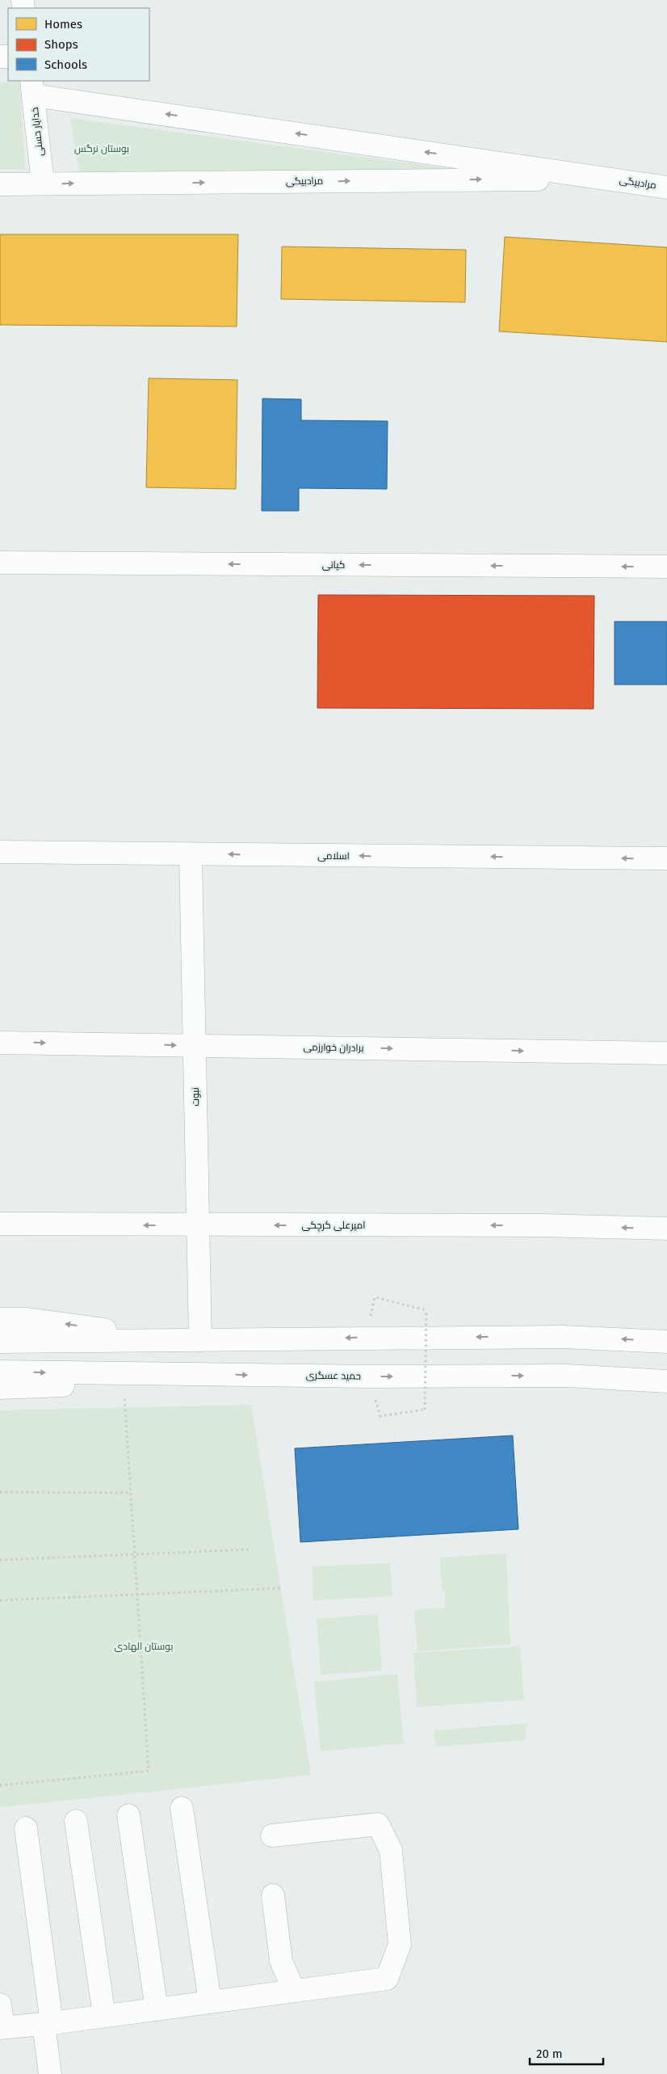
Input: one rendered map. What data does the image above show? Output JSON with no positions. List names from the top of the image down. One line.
{"streets":{"street":["خدایار حسنی","مرادبیگی","کیانی","اسلامی","برادران خوارزمی","نبوت","امیرعلی کرچکی","حمید عسگری"]},"crossings":[["خدایار حسنی","مرادبیگی"],["اسلامی","نبوت"],["برادران خوارزمی","نبوت"],["نبوت","امیرعلی کرچکی"]],"one_way":["کیانی","اسلامی","برادران خوارزمی"],"parks":["بوستان نرگس","بوستان الهادی"],"legend":["Homes","Shops","Schools"],"scale_bar":"20 m"}
